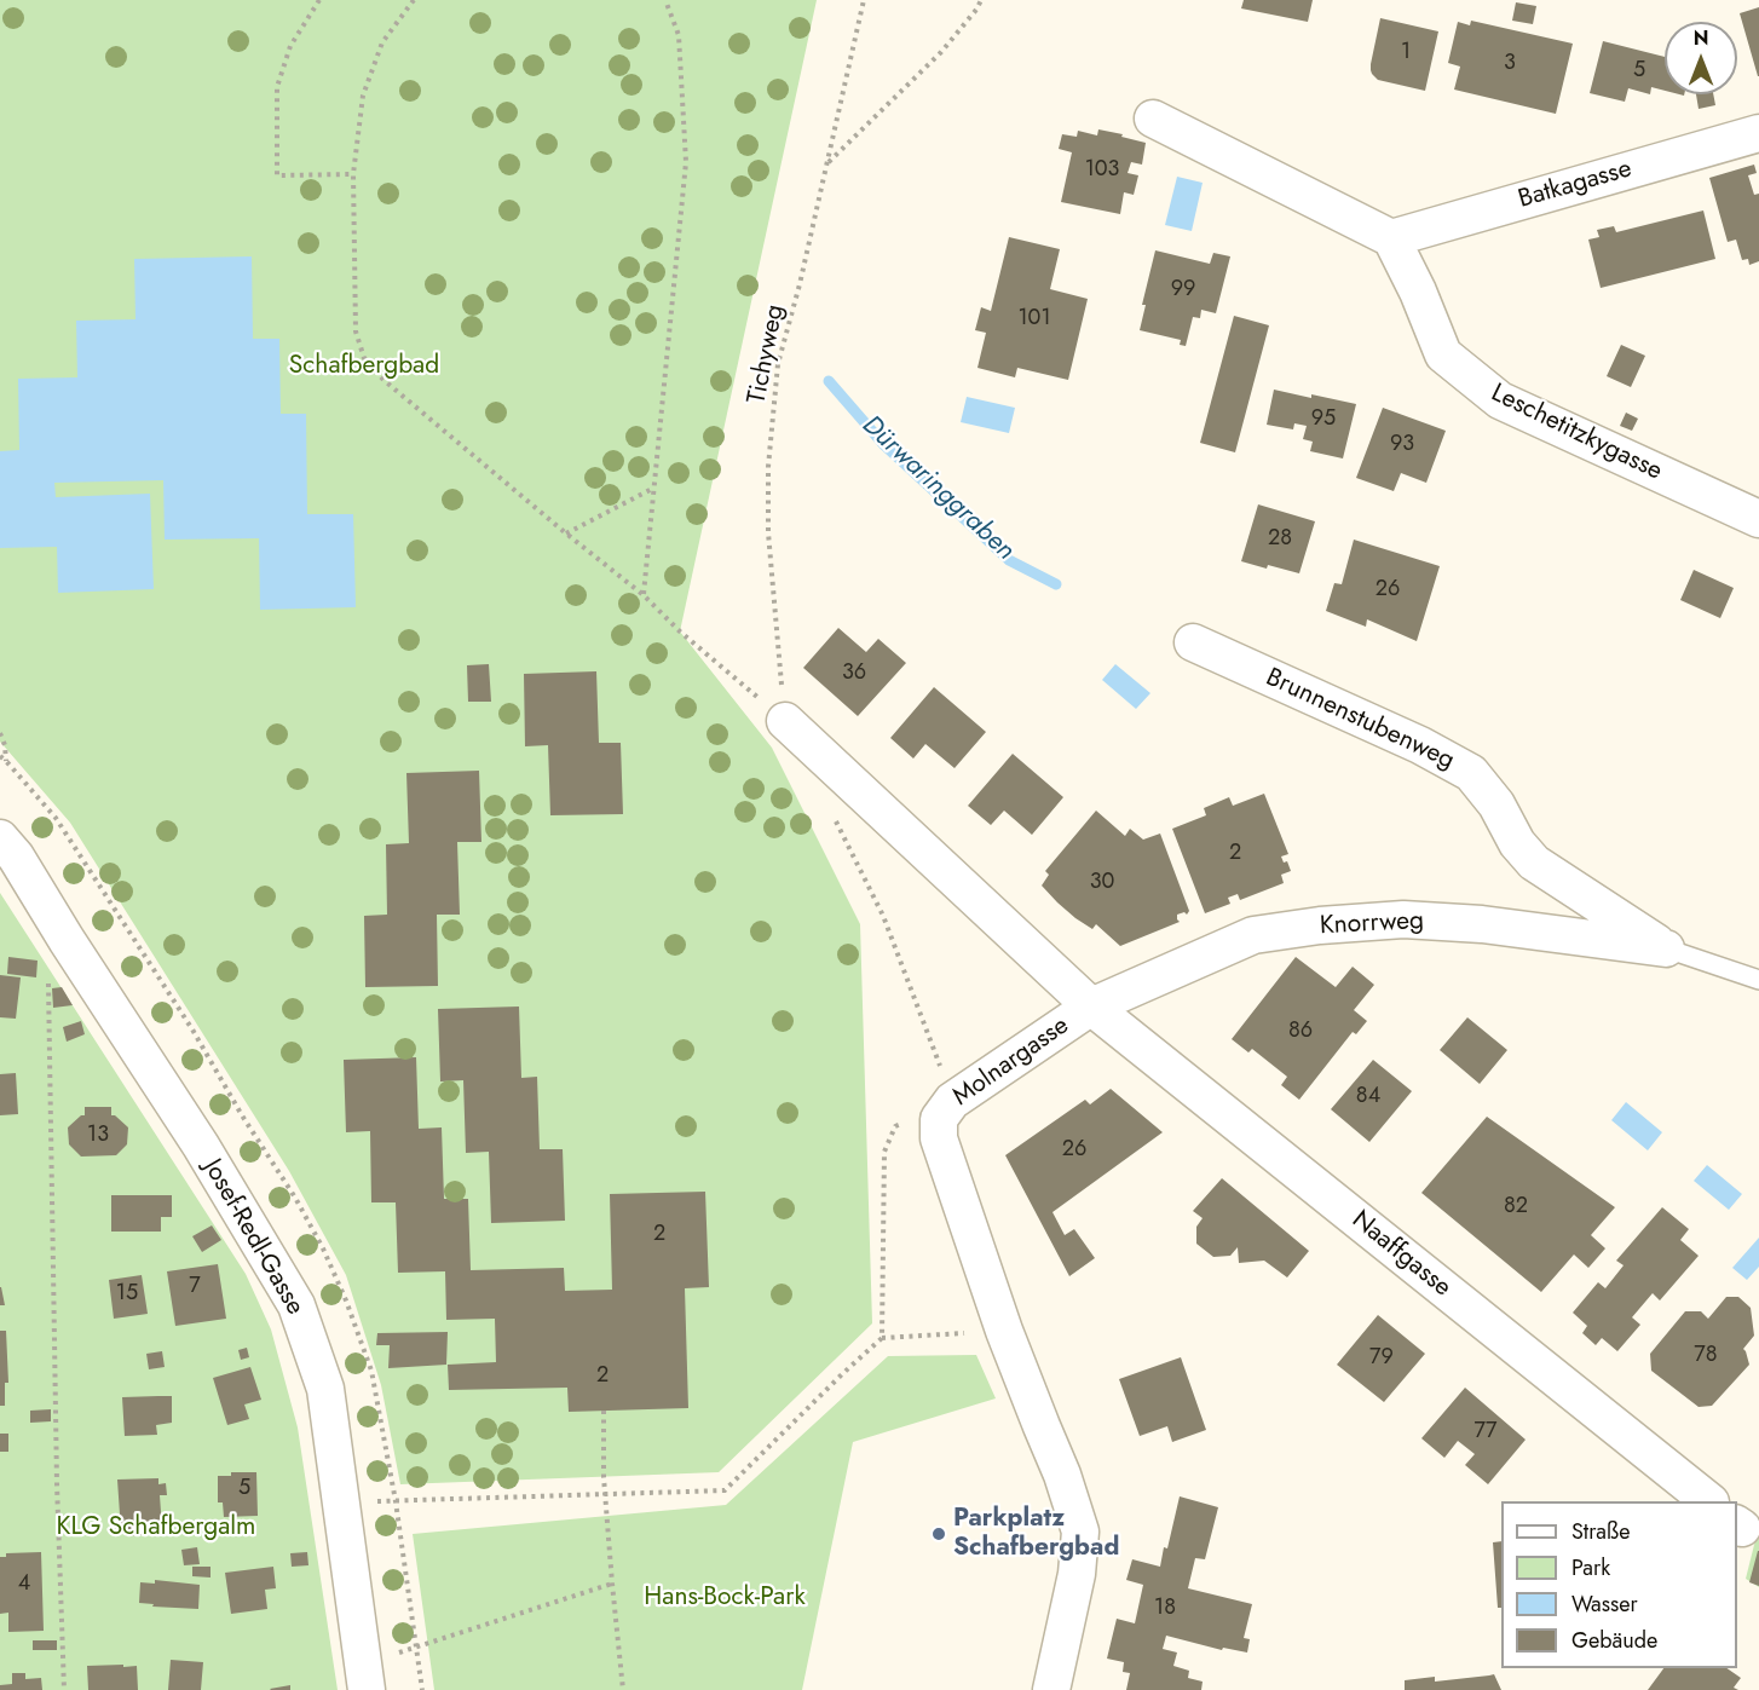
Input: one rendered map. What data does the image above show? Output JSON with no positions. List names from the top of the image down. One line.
{"streets":{"street":["Batkagasse","Leschetitzkygasse","Brunnenstubenweg","Knorrweg","Molnargasse","Josef-Redl-Gasse","Naaffgasse"],"path":["Tichyweg"]},"crossings":[["Batkagasse","Leschetitzkygasse"],["Tichyweg","Molnargasse"],["Brunnenstubenweg","Knorrweg"],["Knorrweg","Molnargasse"],["Knorrweg","Naaffgasse"],["Molnargasse","Naaffgasse"]],"water":["Dürwaringgraben"],"parks":["Schafbergbad","KLG Schafbergalm","Hans-Bock-Park"],"places":["Parkplatz Schafbergbad"],"house_numbers":["1","3","5","103","99","101","95","93","28","26","36","2","30","86","84","13","26","82","2","7","15","78","79","2","77","5","4","18"],"legend":["Straße","Park","Wasser","Gebäude"],"north":"top"}
